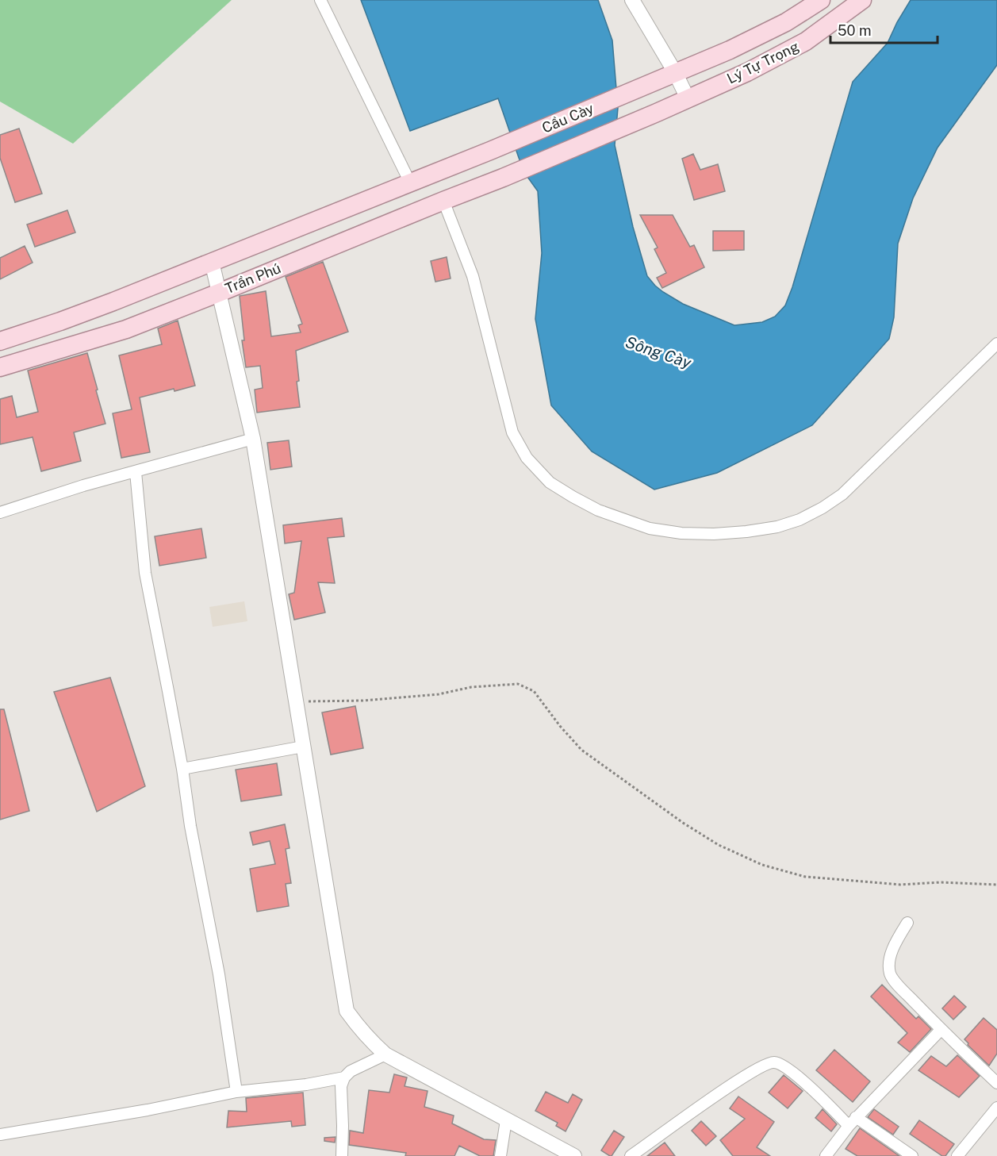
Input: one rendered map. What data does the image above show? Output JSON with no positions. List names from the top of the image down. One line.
{"streets":{"main road":["Lý Tự Trọng","Cầu Cày","Trần Phú"]},"crossings":[["Lý Tự Trọng","Cầu Cày"],["Cầu Cày","Trần Phú"]],"water":["Sông Cày"],"scale_bar":"50 m"}
